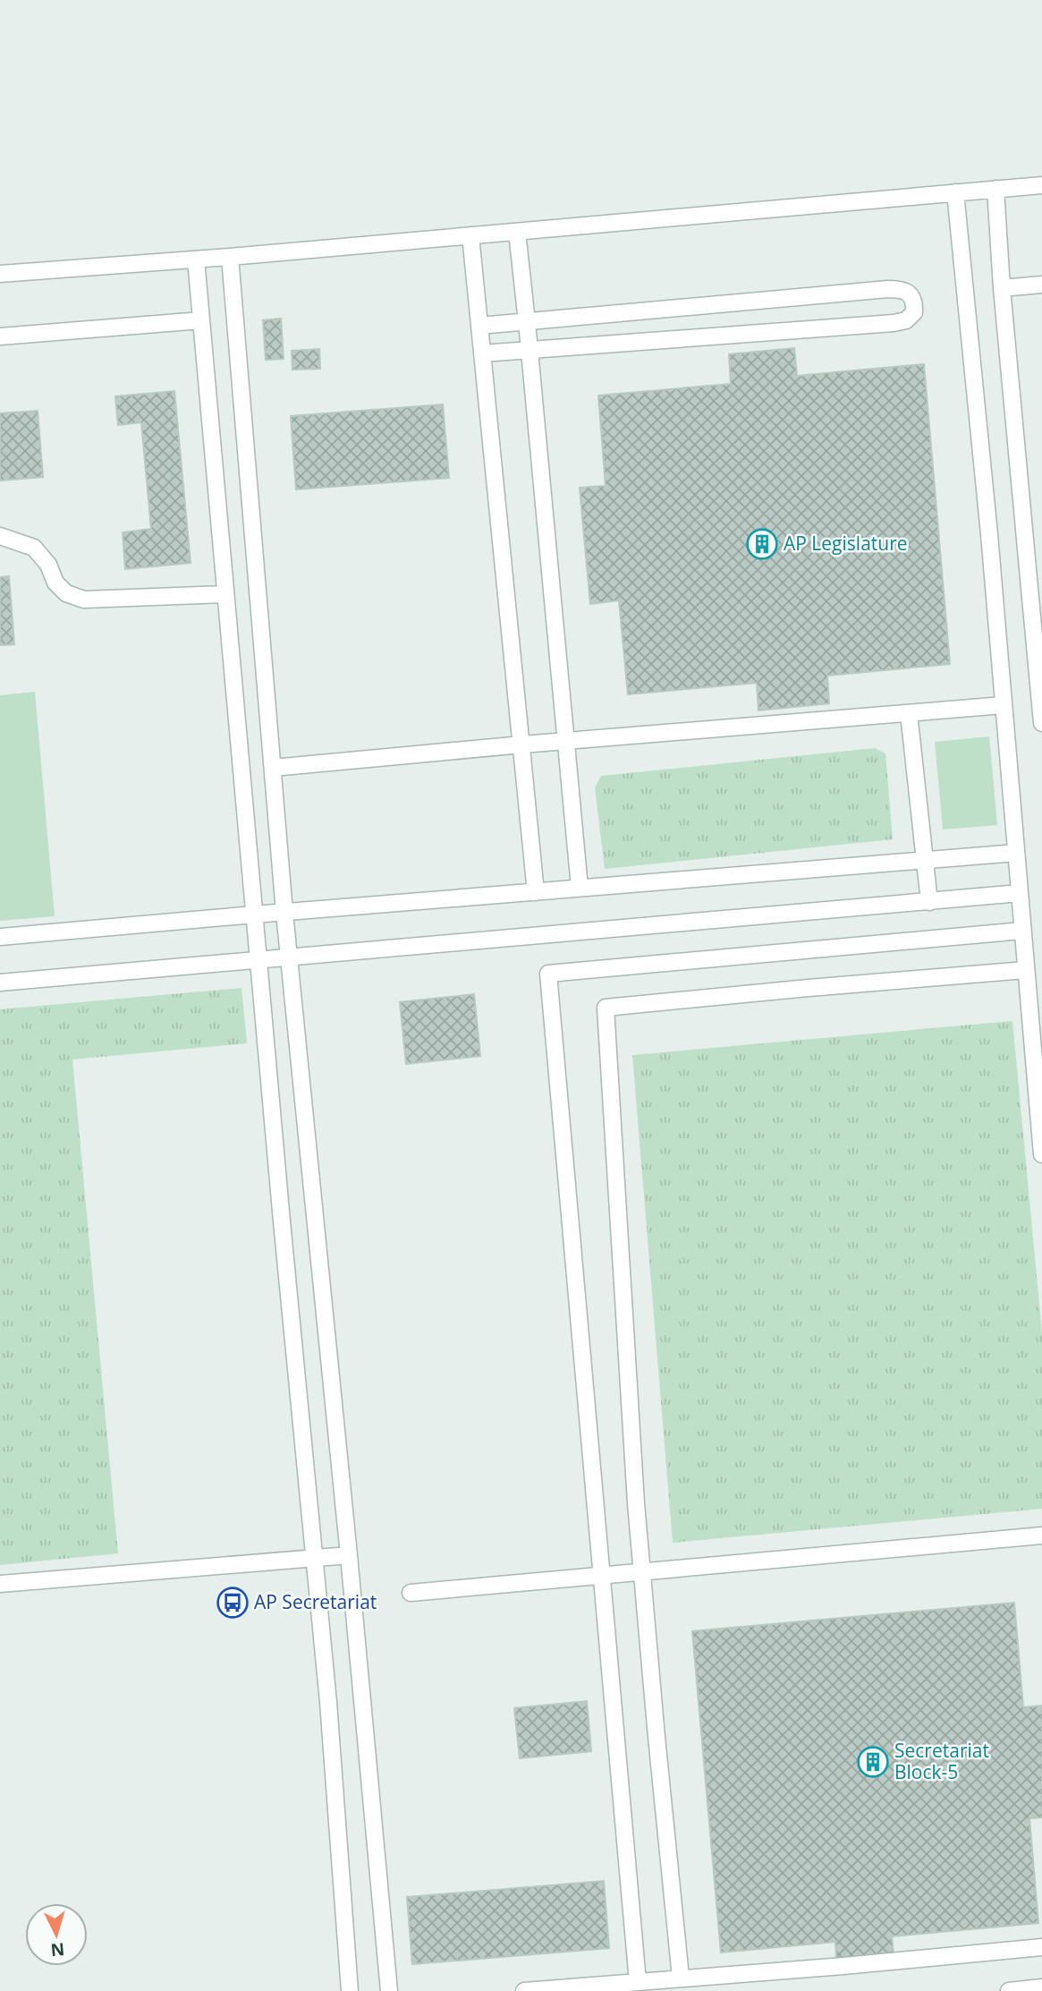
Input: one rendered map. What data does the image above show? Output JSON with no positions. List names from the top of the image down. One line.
{"places":{"building":["AP Legislature","Secretariat Block-5"],"bus stop":["AP Secretariat"]},"north":"bottom"}
